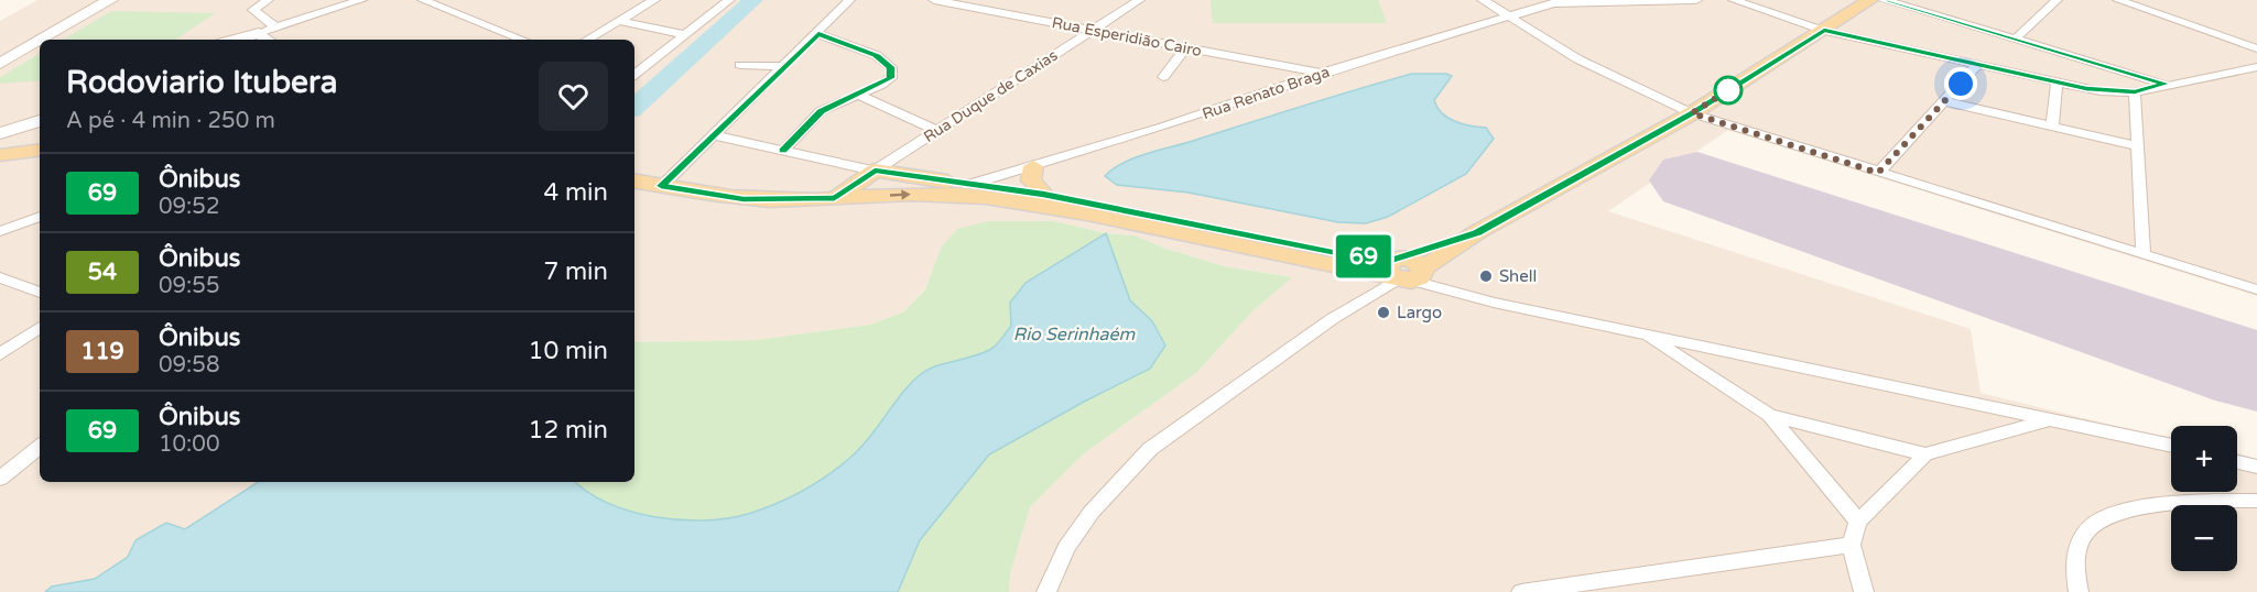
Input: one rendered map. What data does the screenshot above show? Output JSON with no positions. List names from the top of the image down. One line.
{"streets":{"street":["Rua Esperidião Cairo","Rua Renato Braga","Rua Duque de Caxias"]},"crossings":[["Rua Esperidião Cairo","Rua Renato Braga"],["Rua Esperidião Cairo","Rua Duque de Caxias"]],"water":["Rio Serinhaém"],"places":["Shell","Largo"],"lines":["bus line 69"],"page":{"on_map":"69","heading":["Rodoviario Itubera","A pé · 4 min · 250 m"],"list":[{"mark":"69","name":"Ônibus","note":"09:52","value":"4 min"},{"mark":"54","name":"Ônibus","note":"09:55","value":"7 min"},{"mark":"119","name":"Ônibus","note":"09:58","value":"10 min"},{"mark":"69","name":"Ônibus","note":"10:00","value":"12 min"}],"map_buttons":["+","−"]}}
